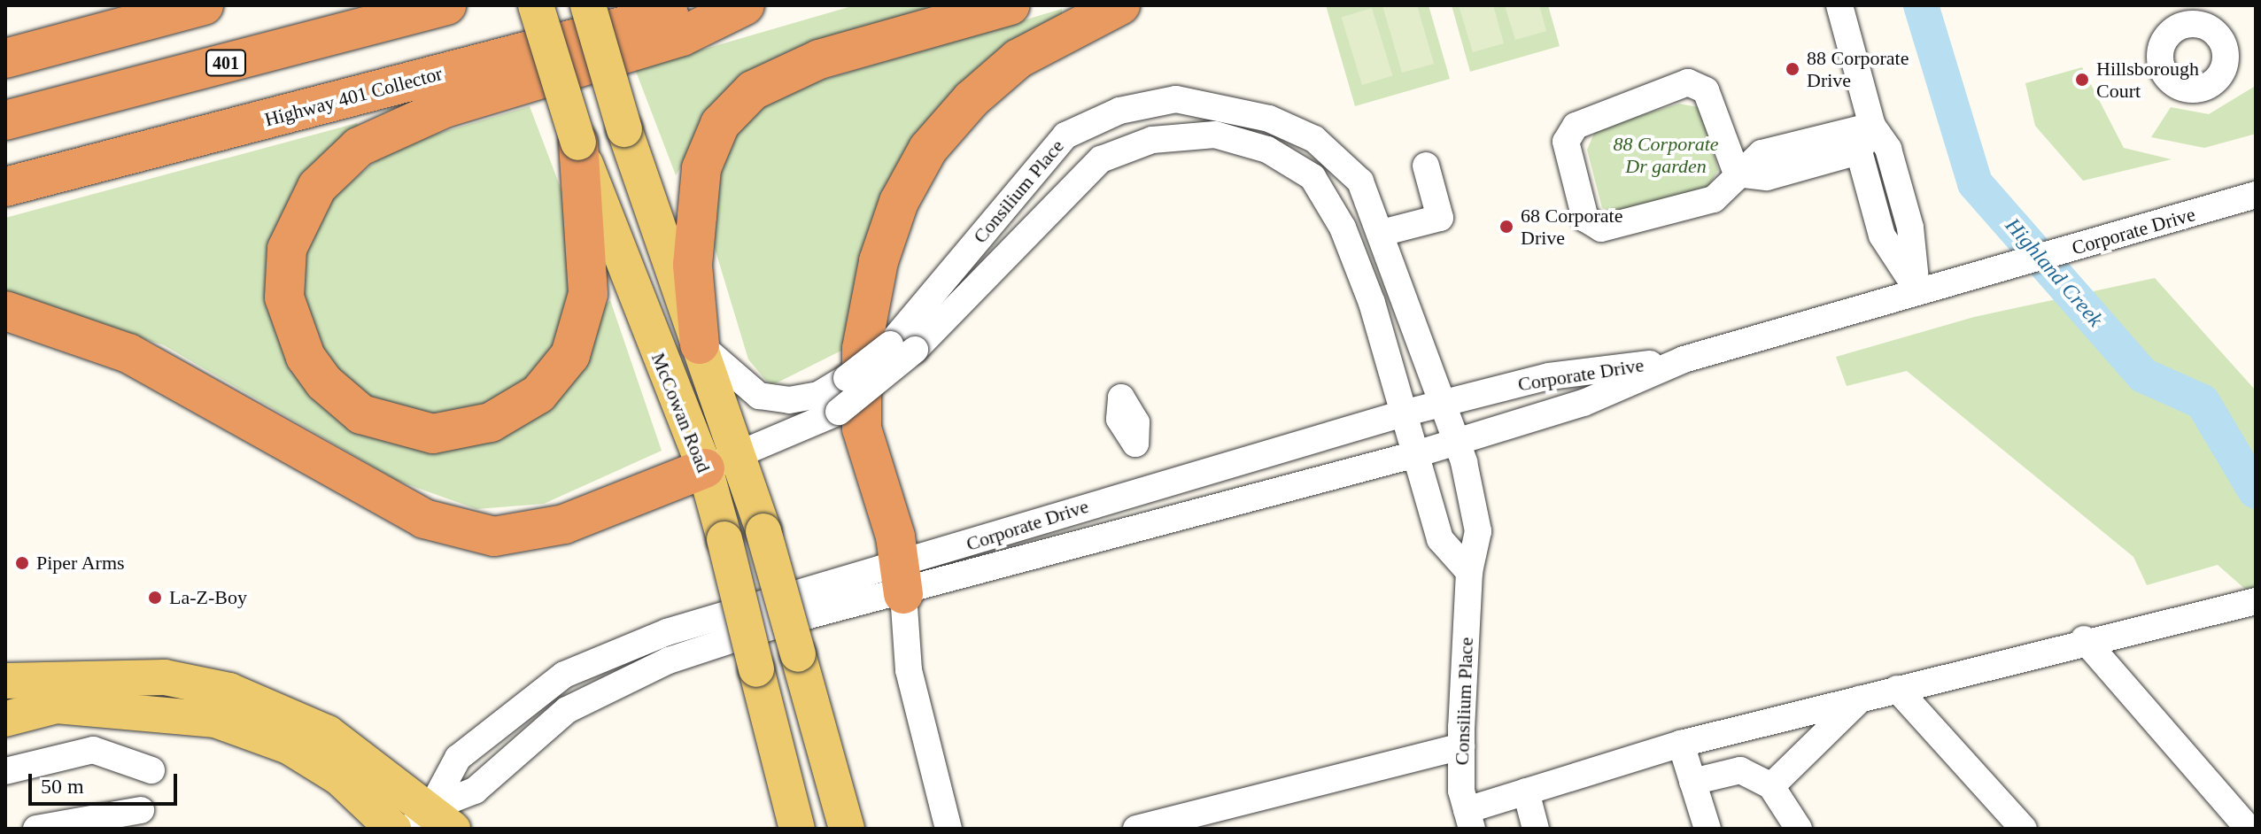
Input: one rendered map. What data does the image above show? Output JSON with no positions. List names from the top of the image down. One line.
{"streets":{"highway":["401","Highway 401 Collector"],"main road":["McCowan Road"],"street":["Consilium Place","Corporate Drive"]},"crossings":[["Consilium Place","Corporate Drive"],["Consilium Place","McCowan Road"]],"water":["Highland Creek"],"parks":["88 Corporate Dr garden"],"places":["88 Corporate Drive","Hillsborough Court","68 Corporate Drive","Piper Arms","La-Z-Boy"],"scale_bar":"50 m"}
